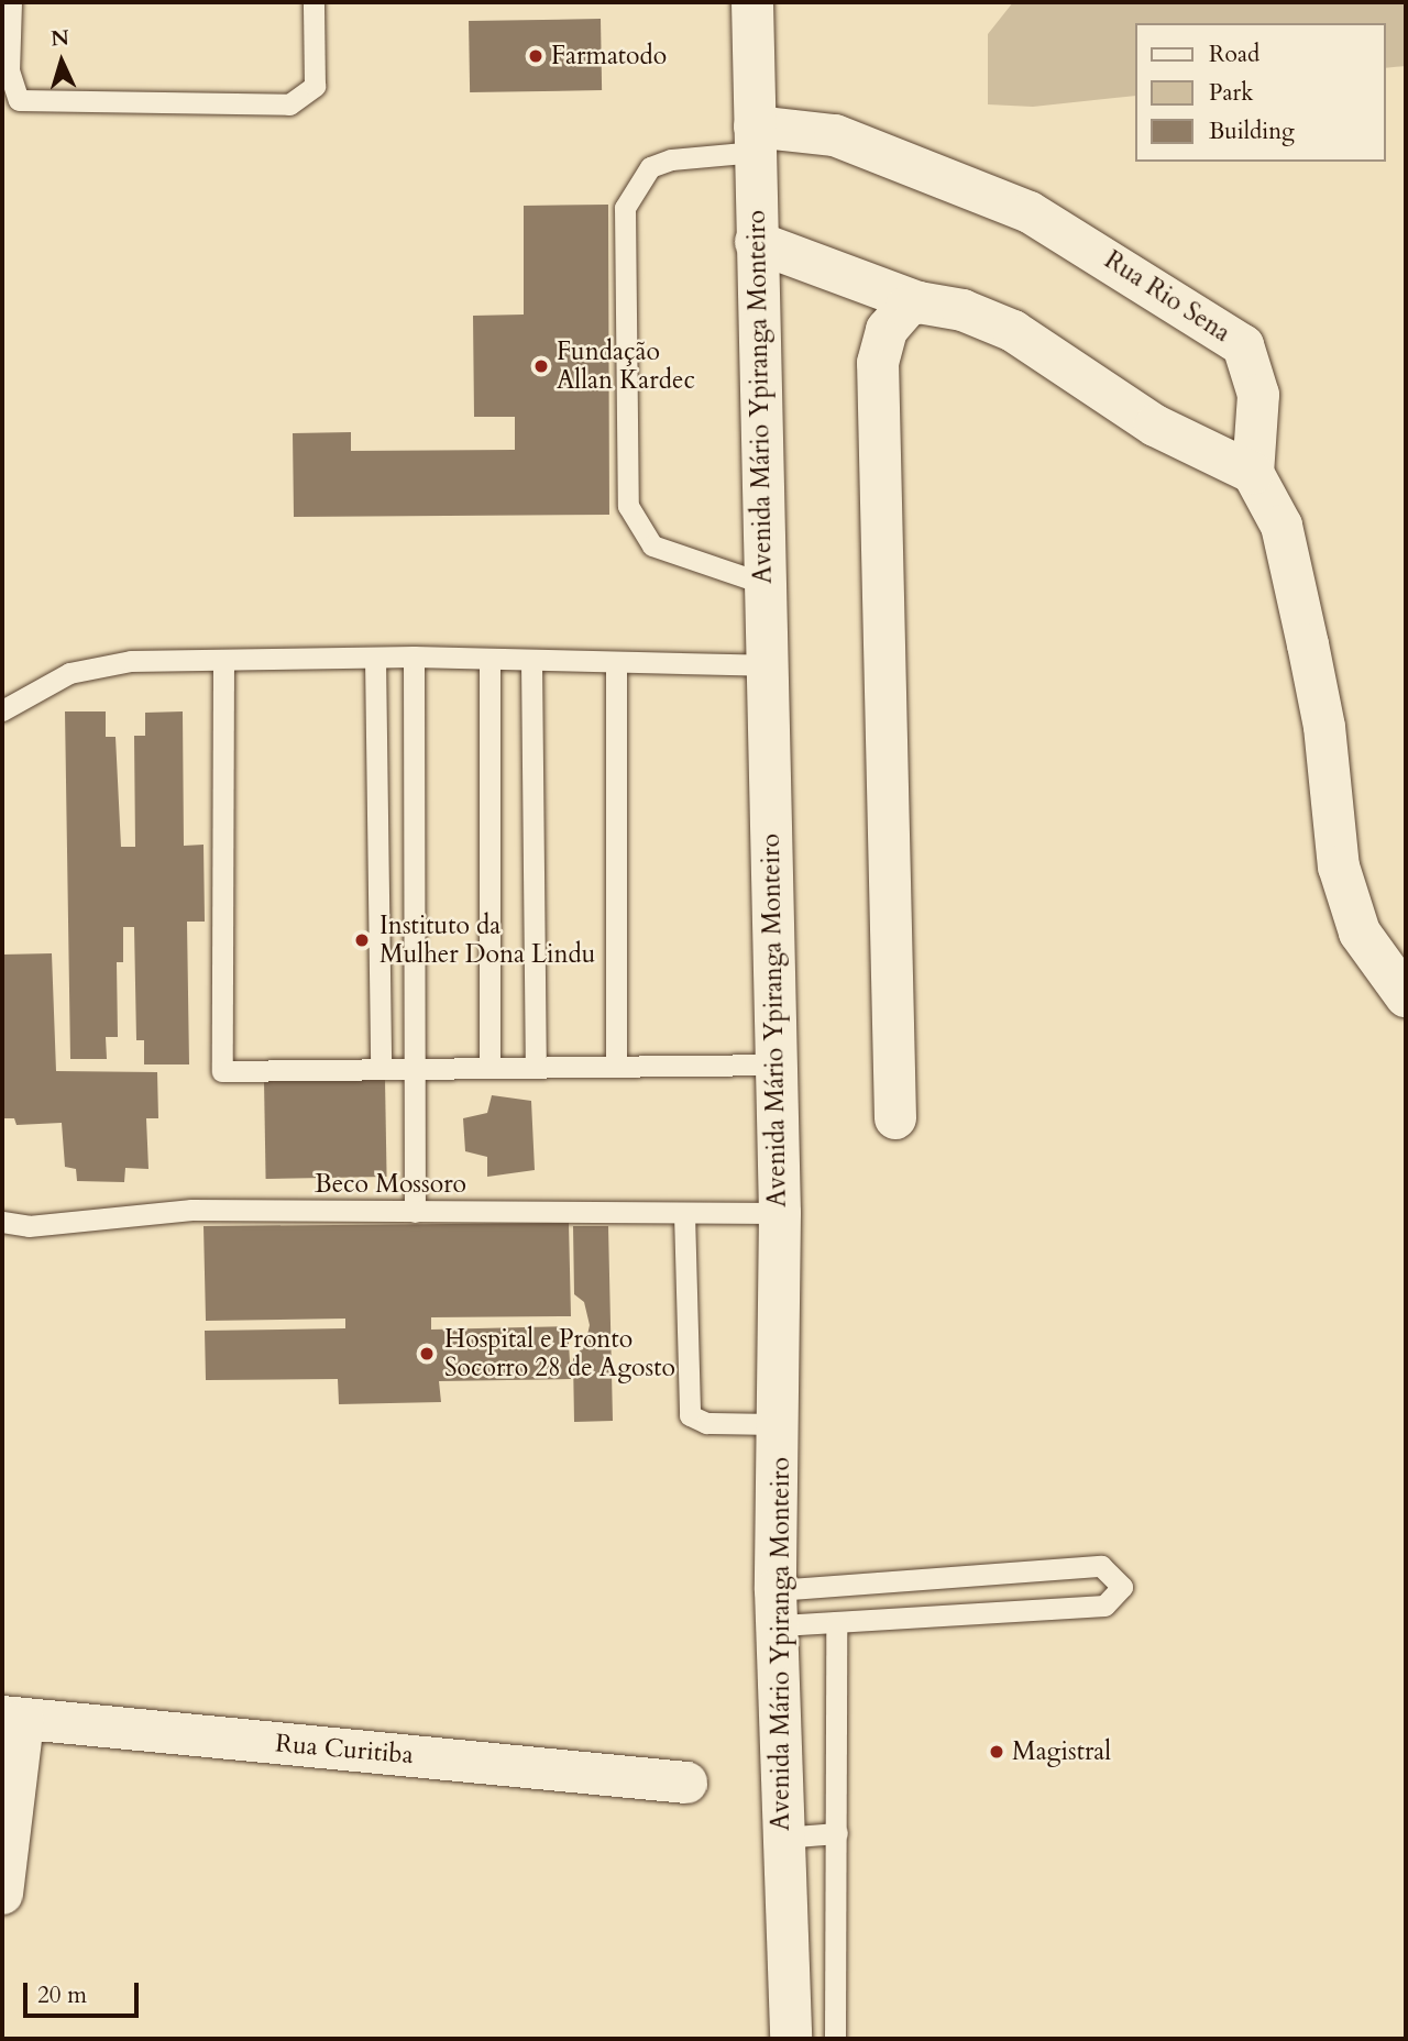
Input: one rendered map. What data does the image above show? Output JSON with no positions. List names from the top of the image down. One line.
{"streets":{"street":["Rua Rio Sena","Avenida Mário Ypiranga Monteiro","Rua Curitiba"],"lane":["Beco Mossoro"]},"crossings":[["Rua Rio Sena","Avenida Mário Ypiranga Monteiro"],["Avenida Mário Ypiranga Monteiro","Beco Mossoro"]],"places":["Farmatodo","Fundação Allan Kardec","Instituto da Mulher Dona Lindu","Hospital e Pronto Socorro 28 de Agosto","Magistral"],"legend":["Road","Park","Building"],"scale_bar":"20 m","north":"top"}
